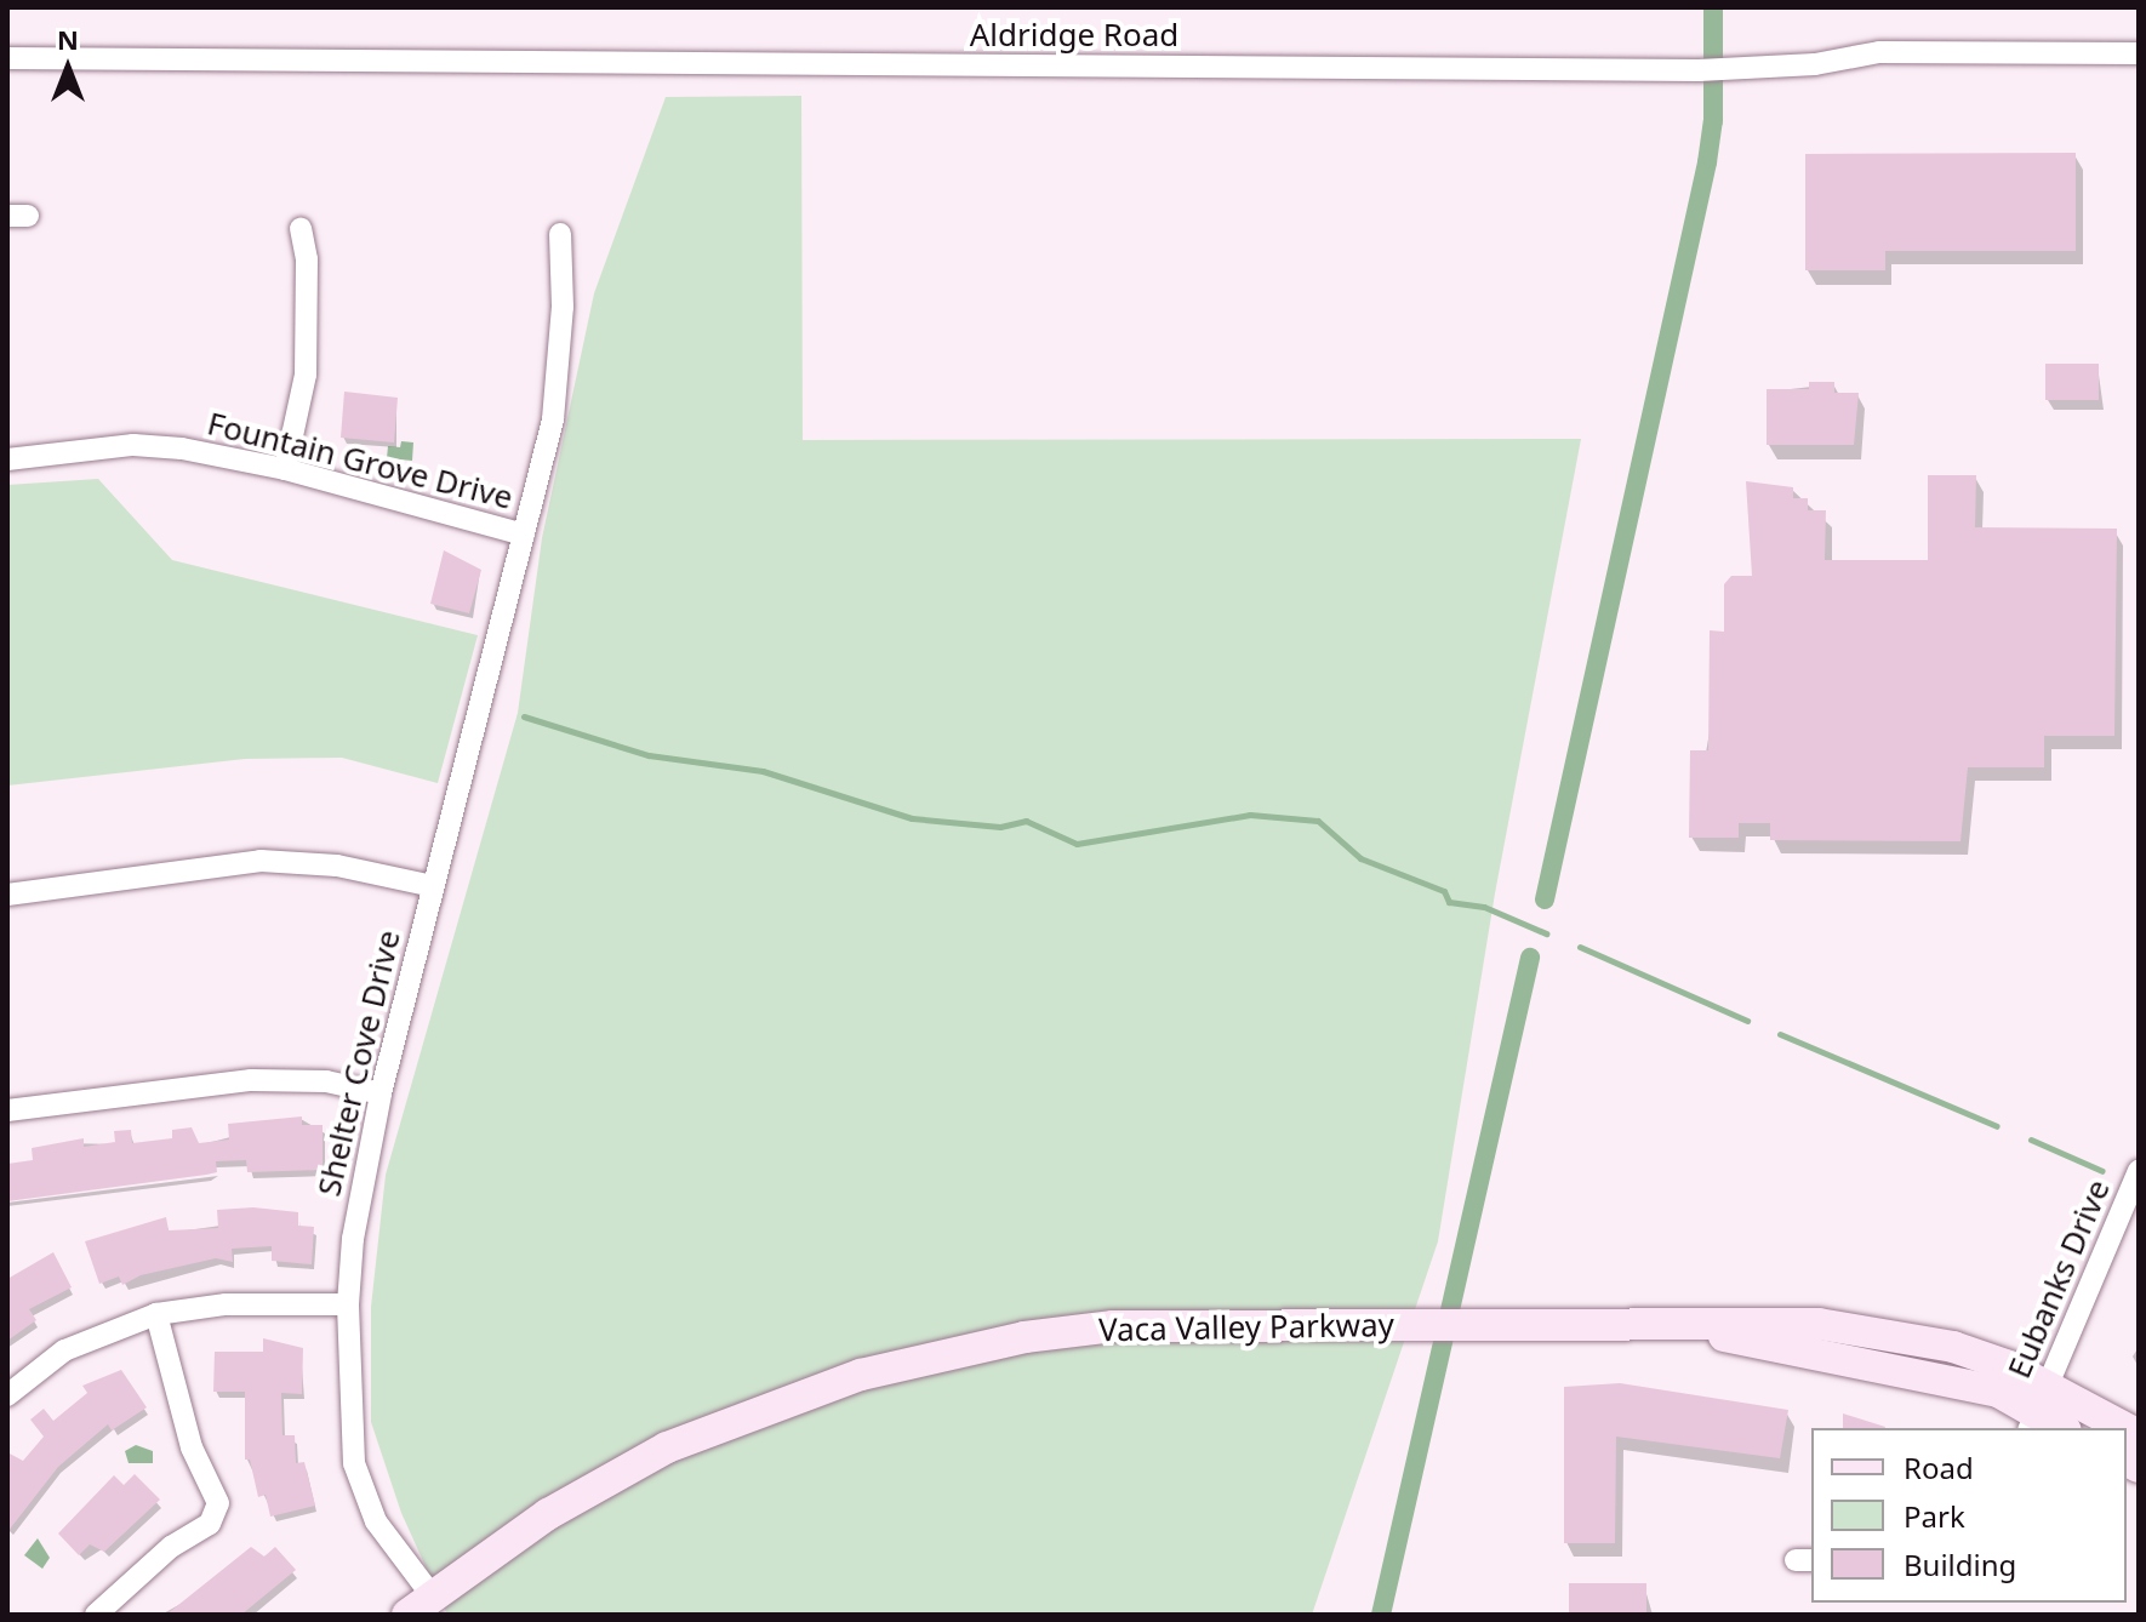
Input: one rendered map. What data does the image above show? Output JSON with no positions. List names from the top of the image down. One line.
{"streets":{"street":["Aldridge Road","Fountain Grove Drive","Shelter Cove Drive","Eubanks Drive","Vaca Valley Parkway"]},"crossings":[["Fountain Grove Drive","Shelter Cove Drive"],["Shelter Cove Drive","Vaca Valley Parkway"],["Eubanks Drive","Vaca Valley Parkway"]],"legend":["Road","Park","Building"],"north":"top"}
